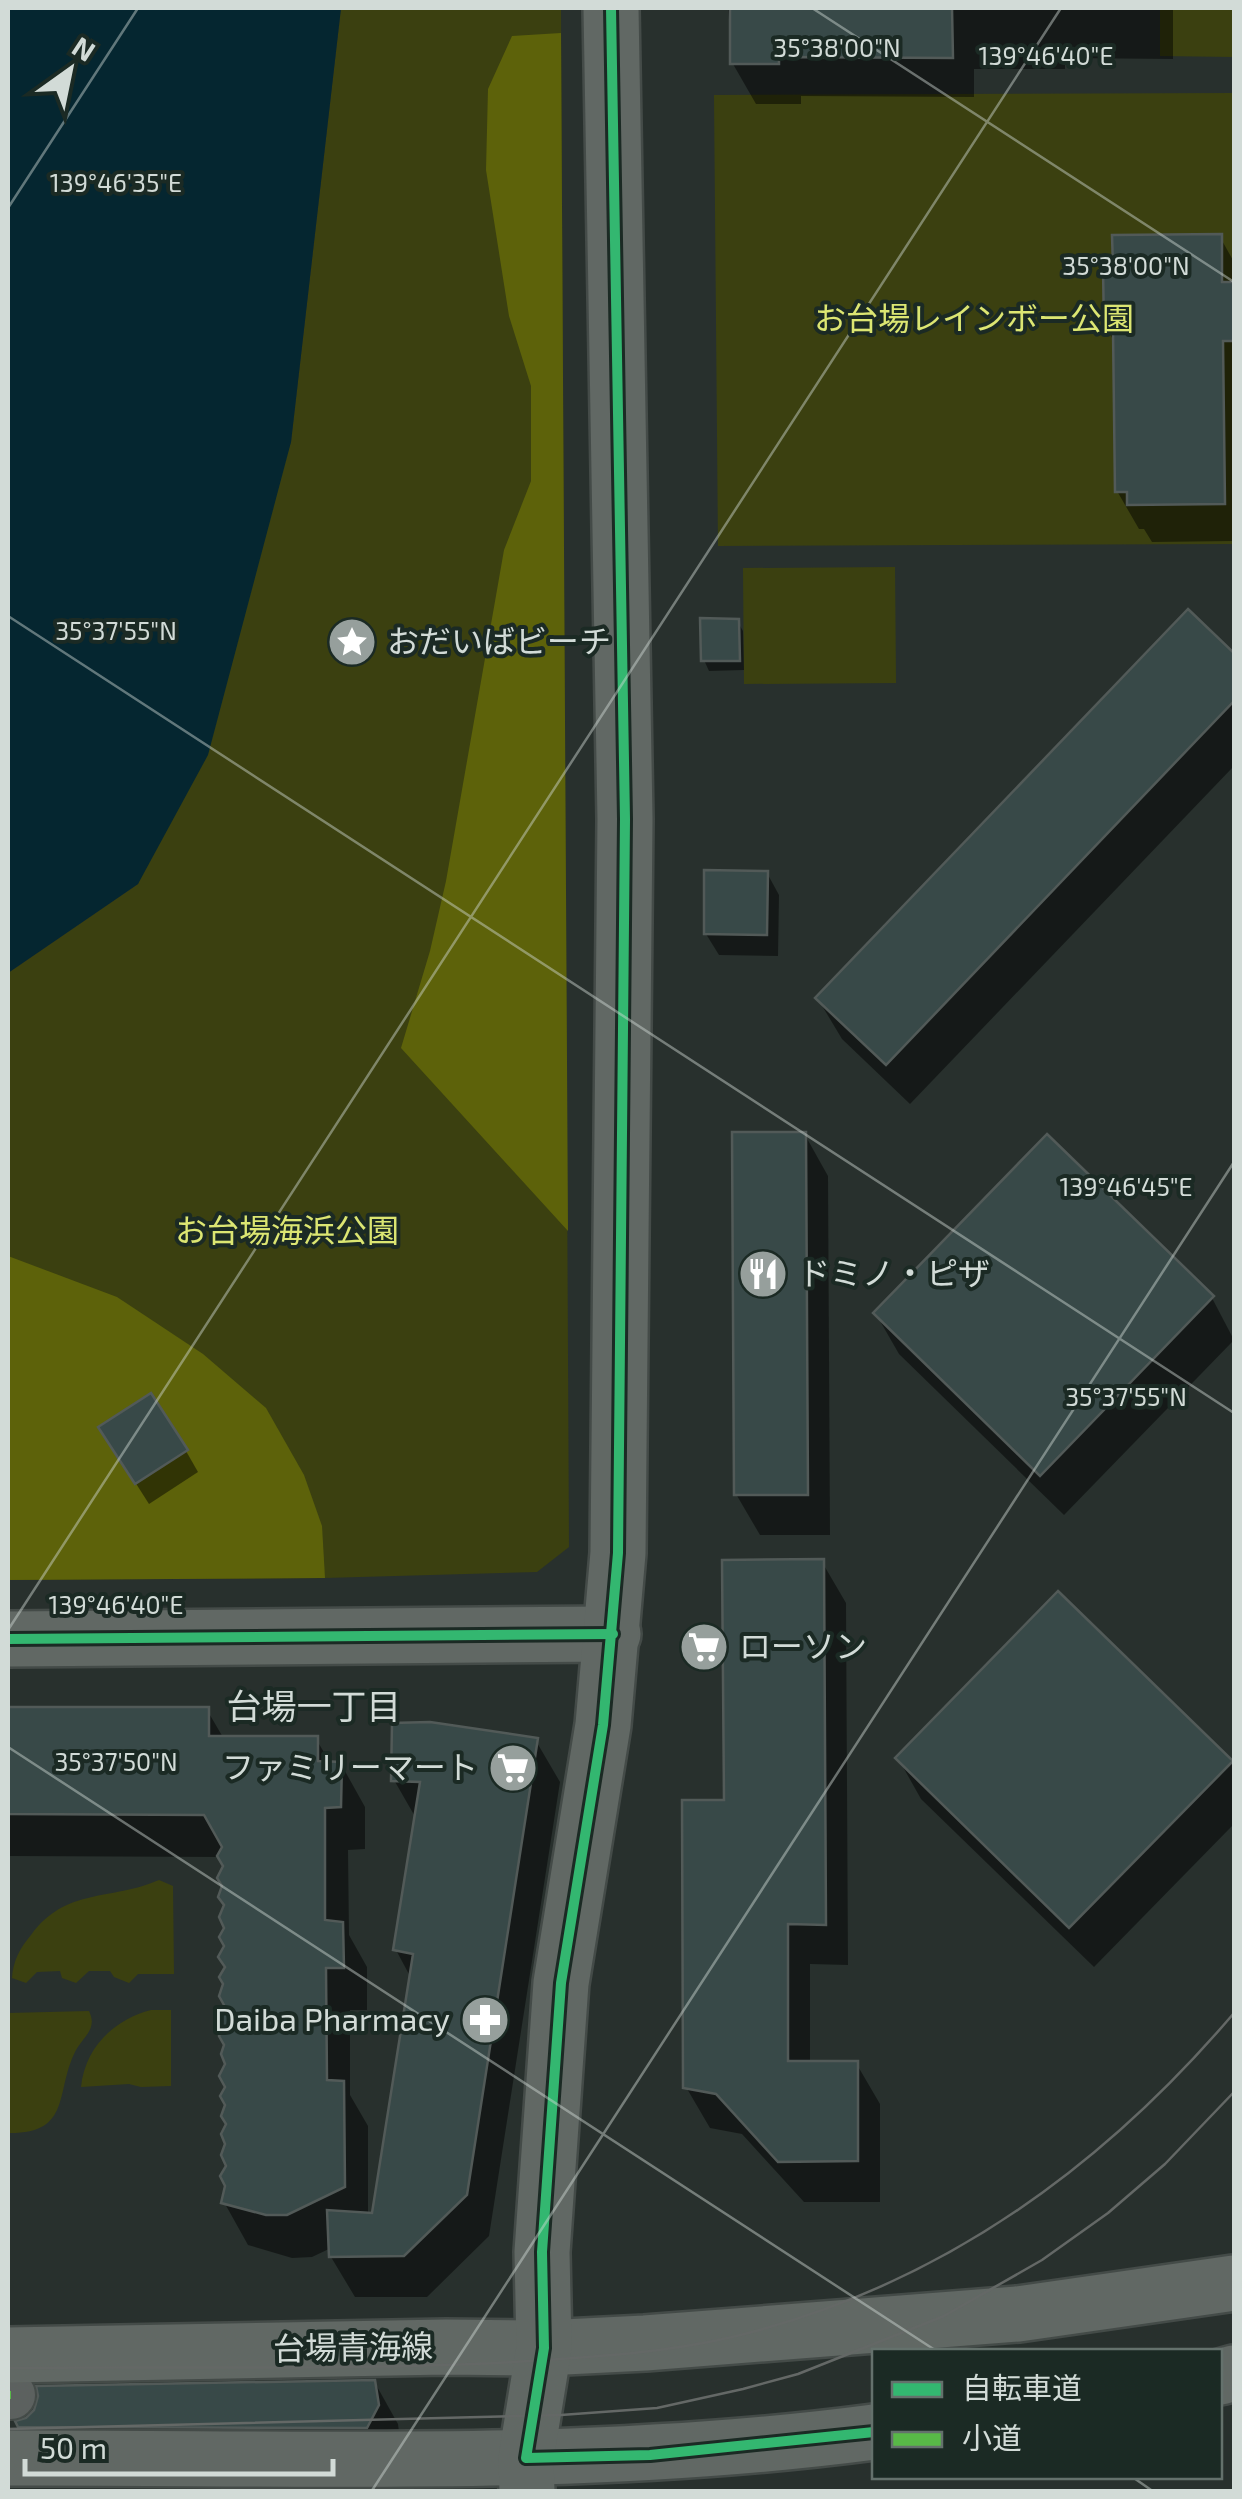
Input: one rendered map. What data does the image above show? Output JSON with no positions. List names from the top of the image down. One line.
{"streets":{"street":["台場青海線"]},"districts":["台場一丁目"],"parks":["お台場レインボー公園","お台場海浜公園"],"places":{"place":["おだいばビーチ"],"restaurant":["ドミノ・ピザ"],"supermarket":["ローソン","ファミリーマート"],"pharmacy":["Daiba Pharmacy"]},"legend":["自転車道","小道"],"scale_bar":"50 m","north":"top right","coordinates":["35°38'00\"N","139°46'40\"E","139°46'35\"E","35°37'55\"N","139°46'45\"E","35°37'50\"N"]}
